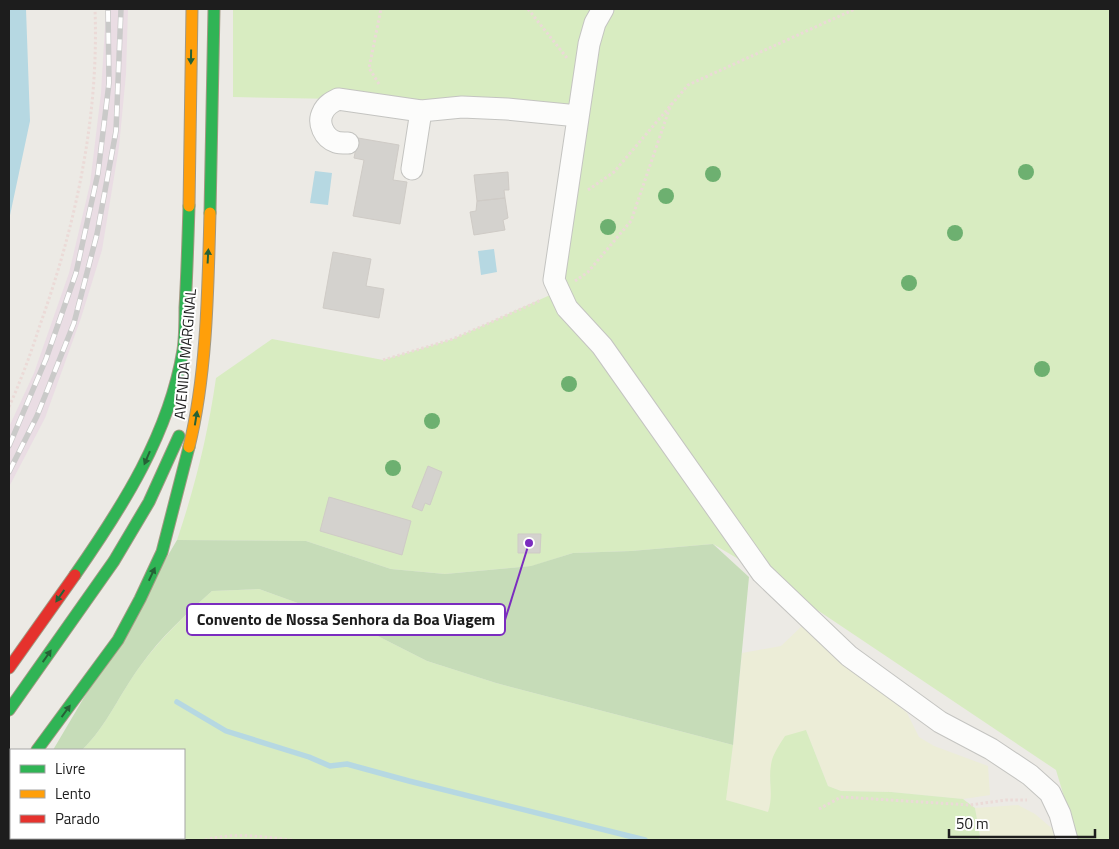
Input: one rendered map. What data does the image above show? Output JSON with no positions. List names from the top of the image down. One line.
{"streets":{"main road":["AVENIDA MARGINAL"]},"places":["Convento de Nossa Senhora da Boa Viagem"],"legend":["Livre","Lento","Parado"],"scale_bar":"50 m"}
